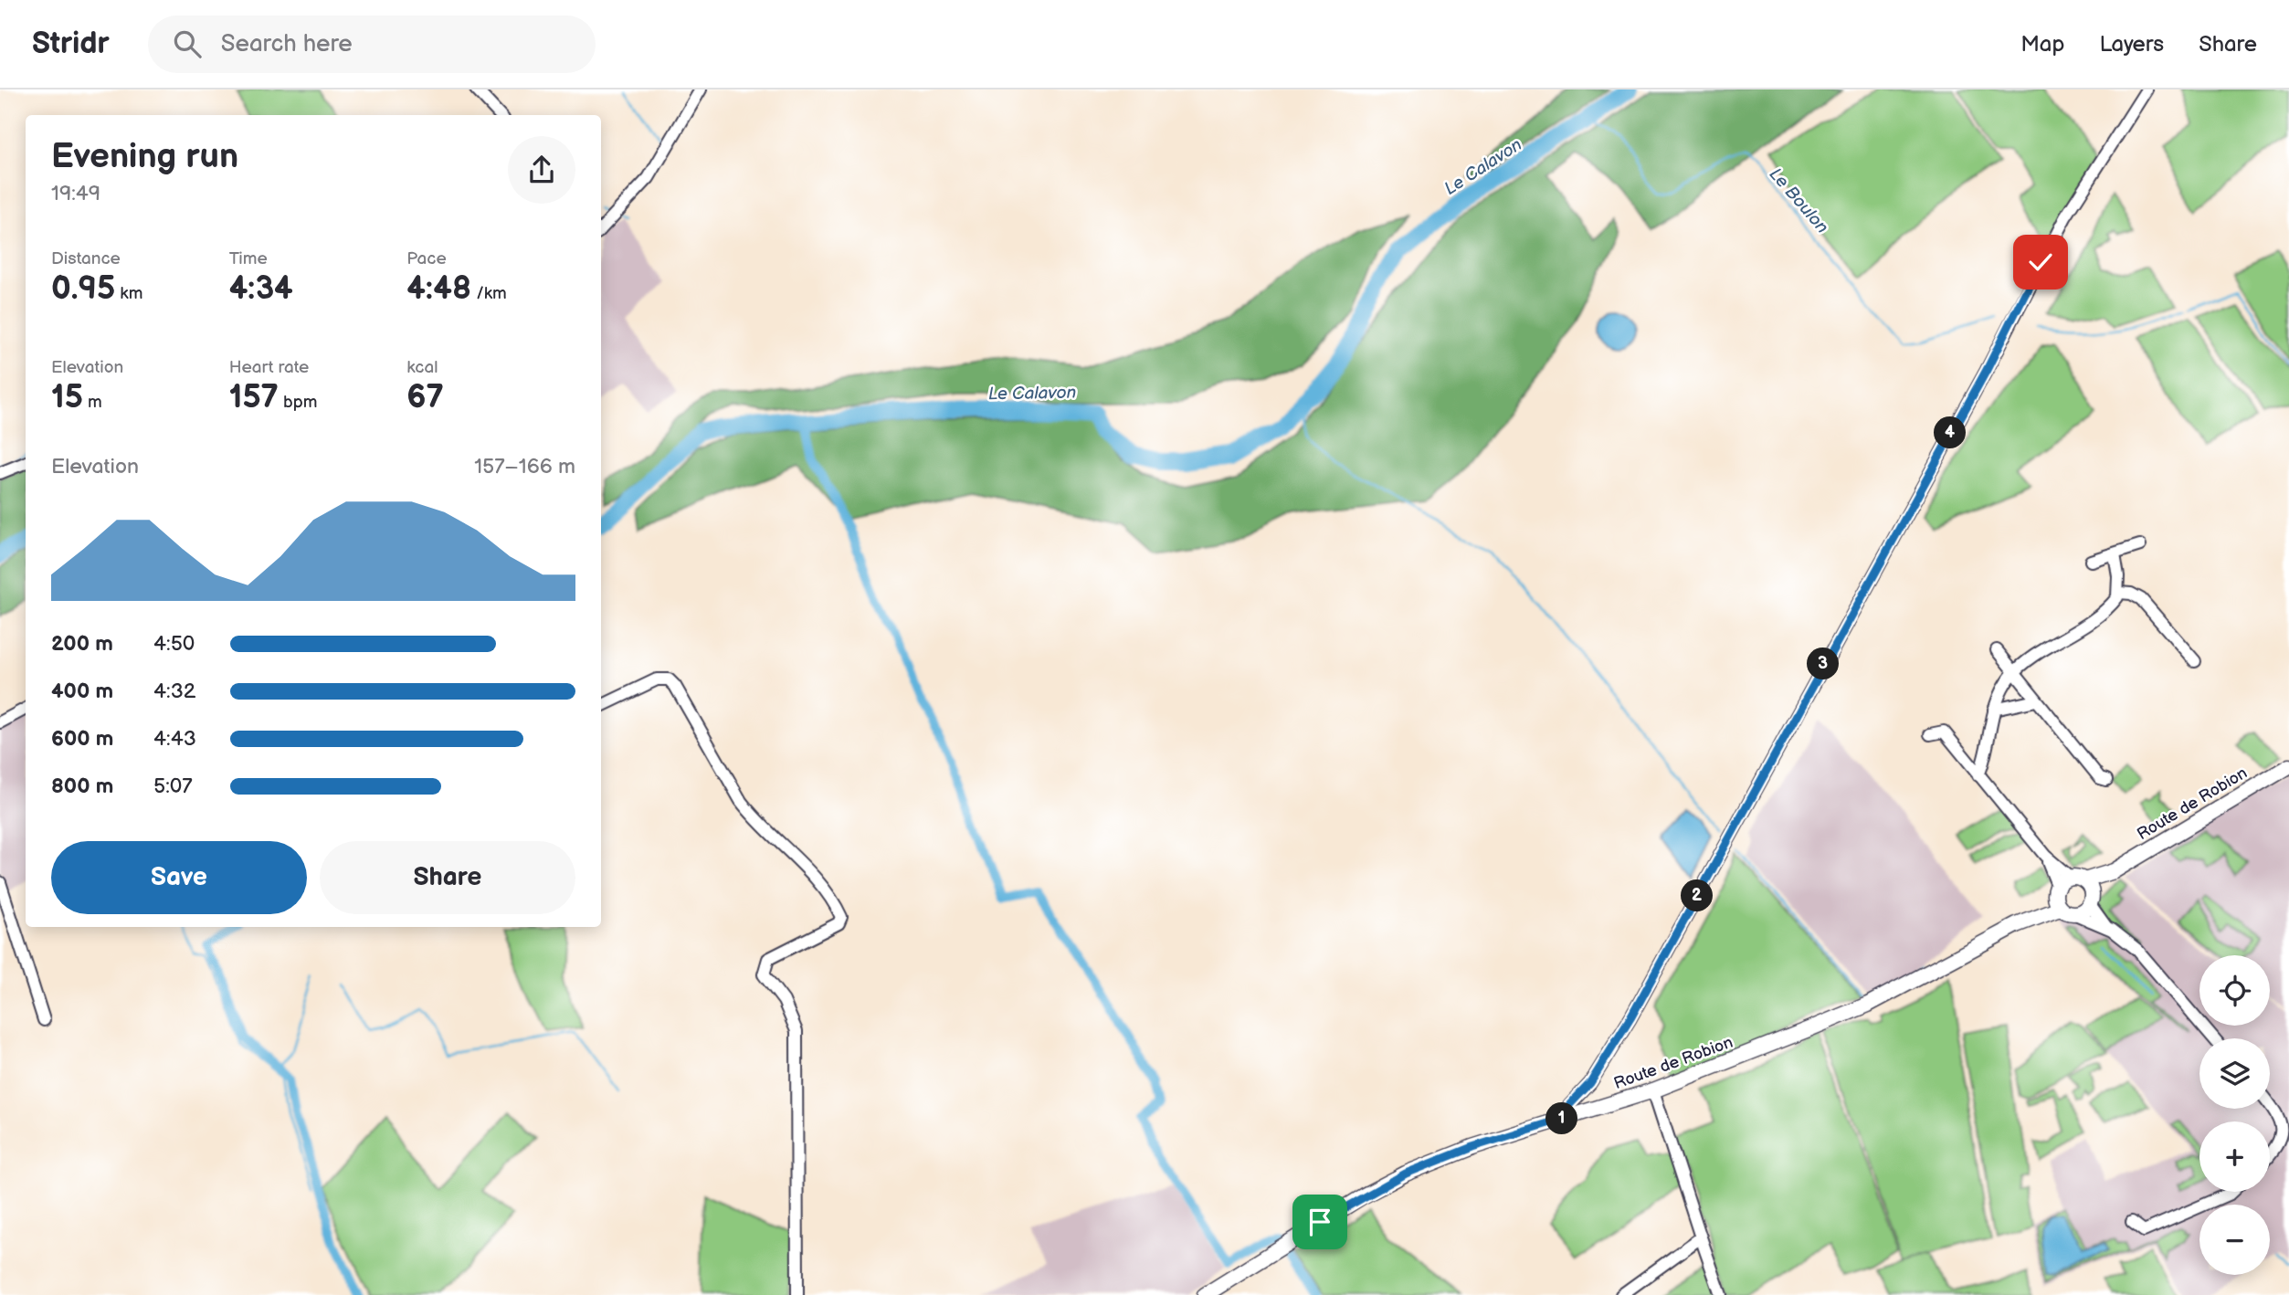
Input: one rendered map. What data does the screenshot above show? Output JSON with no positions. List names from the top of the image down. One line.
{"streets":{"main road":["Route de Robion"]},"water":["Le Calavon","Le Boulon"],"page":{"header":"Stridr","search":"Search here","nav":["Map","Layers","Share"],"heading":["Evening run","19:49"],"stats":[["Distance","0.95 km"],["Time","4:34"],["Pace","4:48 /km"],["Elevation","15 m"],["Heart rate","157 bpm"],["kcal","67"]],"pins":["4","3","2","1"],"chart":["Elevation","157–166 m"],"list":[{"name":"200 m","note":"4:50"},{"name":"400 m","note":"4:32"},{"name":"600 m","note":"4:43"},{"name":"800 m","note":"5:07"}],"buttons":["Save","Share"],"map_buttons":["+","−"]}}
